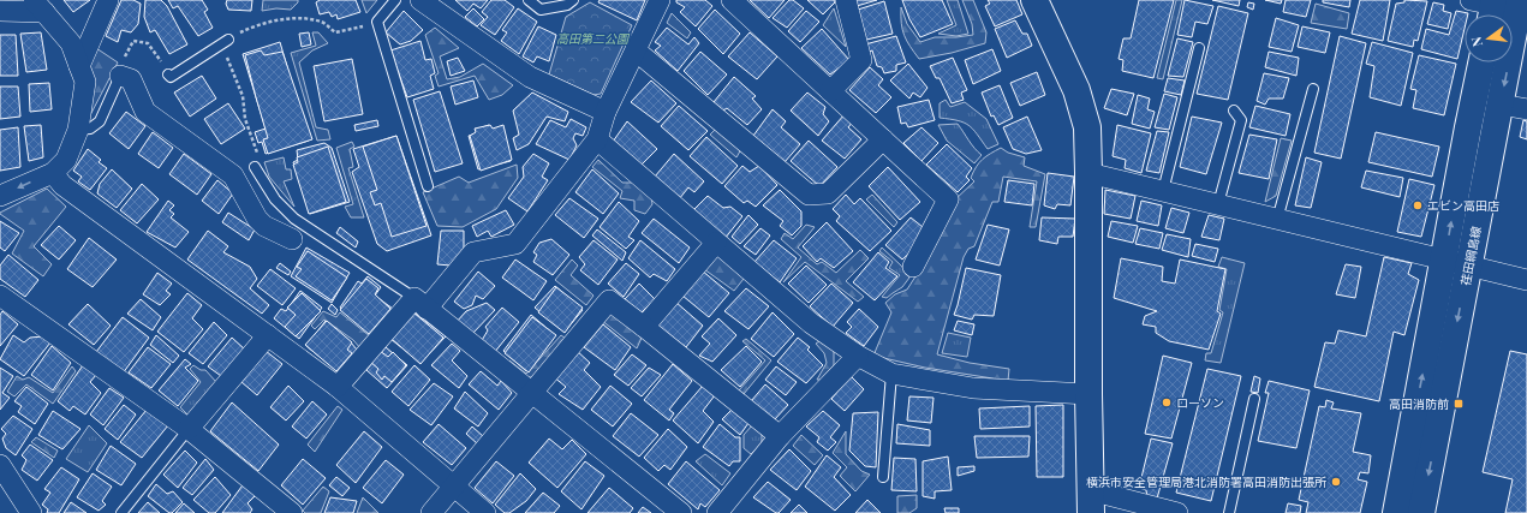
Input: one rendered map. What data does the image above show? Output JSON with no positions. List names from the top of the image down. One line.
{"streets":{"main road":["荏田綱島線"]},"parks":["高田第二公園"],"places":{"other":["エビン高田店","ローソン","横浜市安全管理局港北消防署高田消防出張所"],"transit":["高田消防前"]},"north":"left"}
